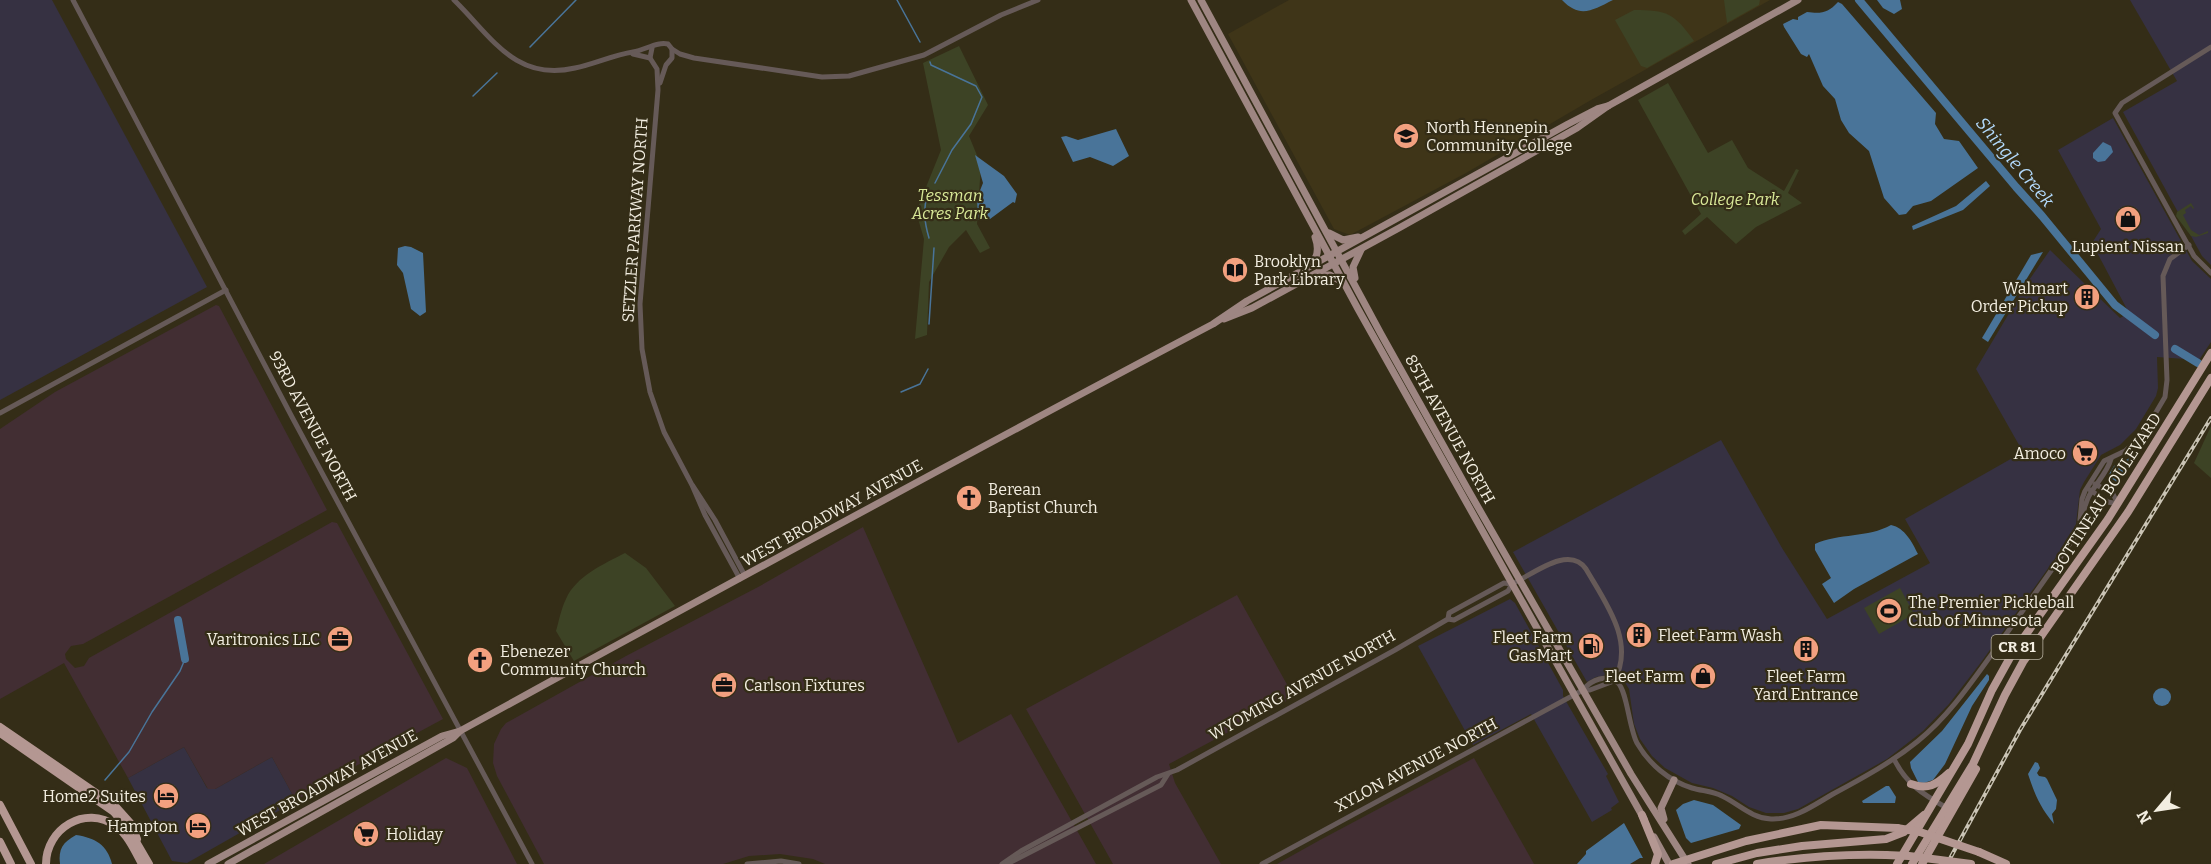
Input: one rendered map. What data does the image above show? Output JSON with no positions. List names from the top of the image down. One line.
{"streets":{"highway":["BOTTINEAU BOULEVARD","CR 81"],"main road":["85TH AVENUE NORTH","WEST BROADWAY AVENUE"],"street":["SETZLER PARKWAY NORTH","93RD AVENUE NORTH","WYOMING AVENUE NORTH","XYLON AVENUE NORTH"]},"crossings":[["SETZLER PARKWAY NORTH","WEST BROADWAY AVENUE"],["93RD AVENUE NORTH","WEST BROADWAY AVENUE"],["85TH AVENUE NORTH","WEST BROADWAY AVENUE"],["85TH AVENUE NORTH","WYOMING AVENUE NORTH"],["85TH AVENUE NORTH","XYLON AVENUE NORTH"],["WYOMING AVENUE NORTH","XYLON AVENUE NORTH"]],"water":["Shingle Creek"],"parks":["Tessman Acres Park","College Park"],"places":{"school or university":["North Hennepin Community College"],"shop":["Lupient Nissan","Fleet Farm"],"library":["Brooklyn Park Library"],"building":["Walmart Order Pickup","Fleet Farm Wash","Fleet Farm Yard Entrance"],"supermarket":["Amoco","Holiday"],"church":["Berean Baptist Church","Ebenezer Community Church"],"sports":["The Premier Pickleball Club of Minnesota"],"office":["Varitronics LLC","Carlson Fixtures"],"fuel station":["Fleet Farm GasMart"],"hotel":["Home2 Suites","Hampton"]},"north":"bottom left"}
